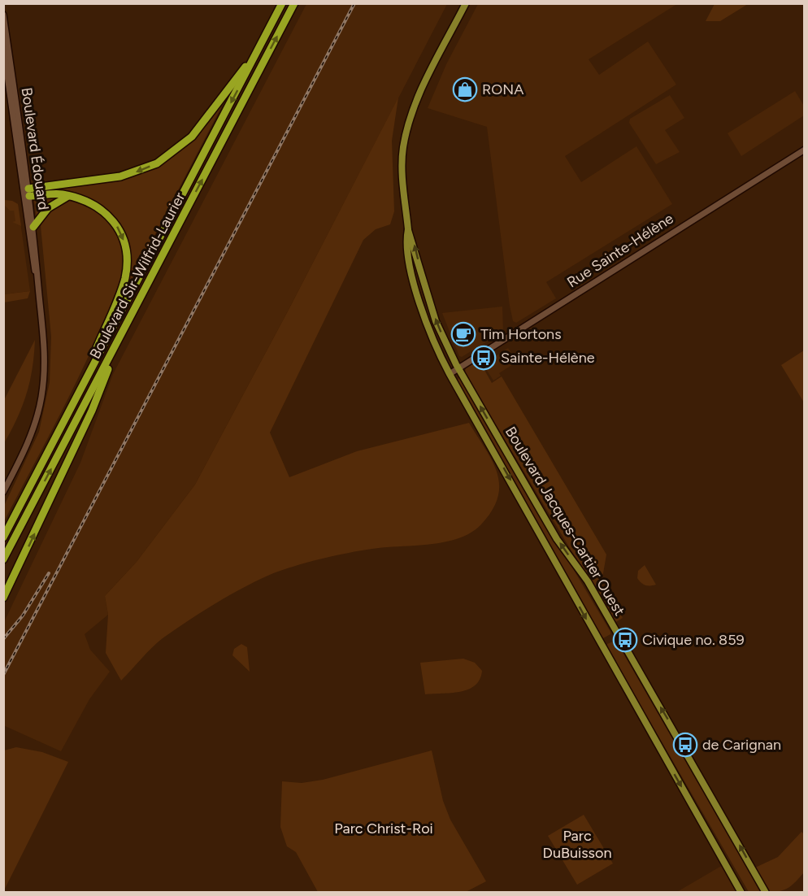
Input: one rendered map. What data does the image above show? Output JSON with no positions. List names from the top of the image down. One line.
{"streets":{"highway":["Boulevard Sir-Wilfrid-Laurier"],"main road":["Boulevard Jacques-Cartier Ouest"],"street":["Boulevard Édouard","Rue Sainte-Hélène"]},"crossings":[["Rue Sainte-Hélène","Boulevard Jacques-Cartier Ouest"]],"parks":["Parc Christ-Roi","Parc DuBuisson"],"places":{"shop":["RONA"],"cafe":["Tim Hortons"],"bus stop":["Sainte-Hélène","Civique no. 859","de Carignan"]}}
